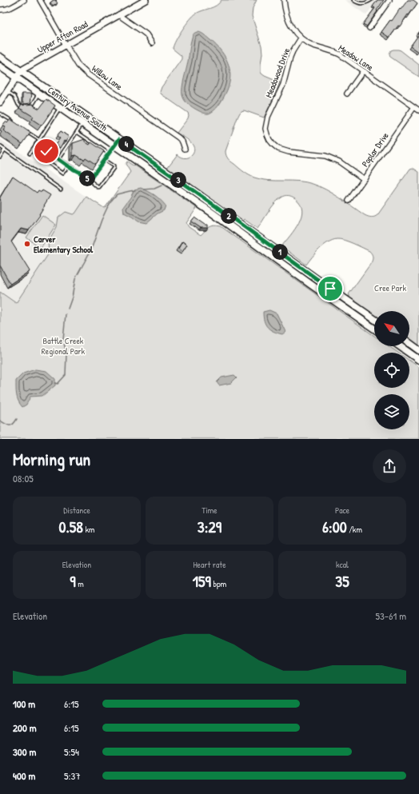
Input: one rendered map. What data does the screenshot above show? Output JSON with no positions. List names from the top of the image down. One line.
{"streets":{"main road":["Century Avenue South"],"street":["Upper Afton Road","Meadow Lane","Meadowood Drive","Willow Lane","Poplar Drive"]},"crossings":[["Upper Afton Road","Willow Lane"],["Upper Afton Road","Century Avenue South"],["Meadow Lane","Meadowood Drive"],["Meadow Lane","Poplar Drive"],["Meadowood Drive","Poplar Drive"]],"parks":["Cree Park","Battle Creek Regional Park"],"places":["Carver Elementary School"],"north":"top left","page":{"pins":["4","5","3","2","1"],"heading":["Morning run","08:05"],"stats":[["Distance","0.58 km"],["Time","3:29"],["Pace","6:00 /km"],["Elevation","9 m"],["Heart rate","159 bpm"],["kcal","35"]],"chart":["Elevation","53–61 m"],"list":[{"name":"100 m","note":"6:15"},{"name":"200 m","note":"6:15"},{"name":"300 m","note":"5:54"},{"name":"400 m","note":"5:37"}]}}
